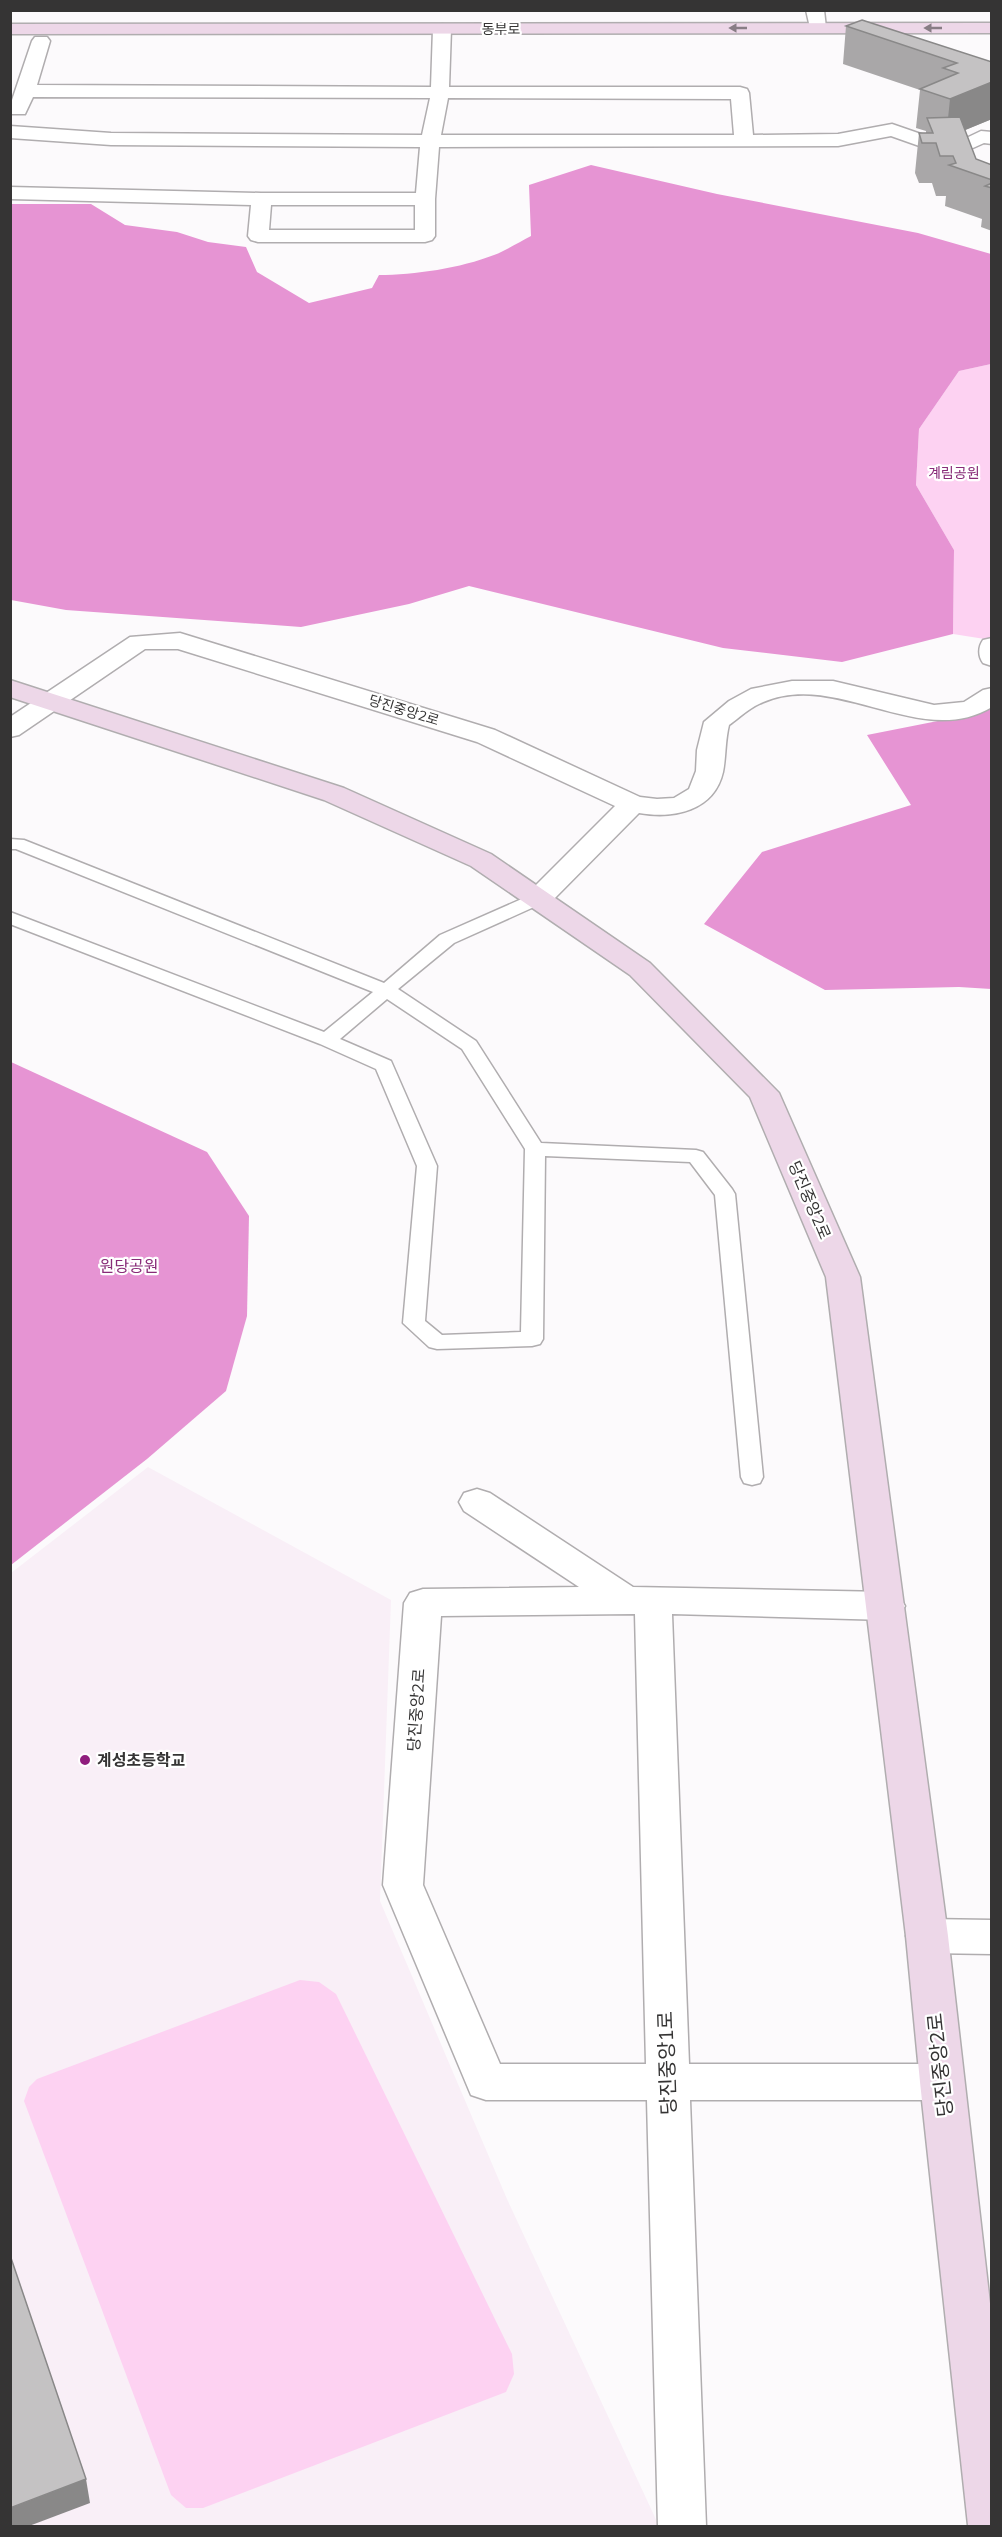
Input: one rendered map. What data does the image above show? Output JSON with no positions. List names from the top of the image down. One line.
{"streets":{"street":["동부로","당진중앙2로","당진중앙1로"]},"crossings":[["당진중앙2로","당진중앙1로"]],"parks":["계림공원","원당공원"],"places":["계성초등학교"]}
